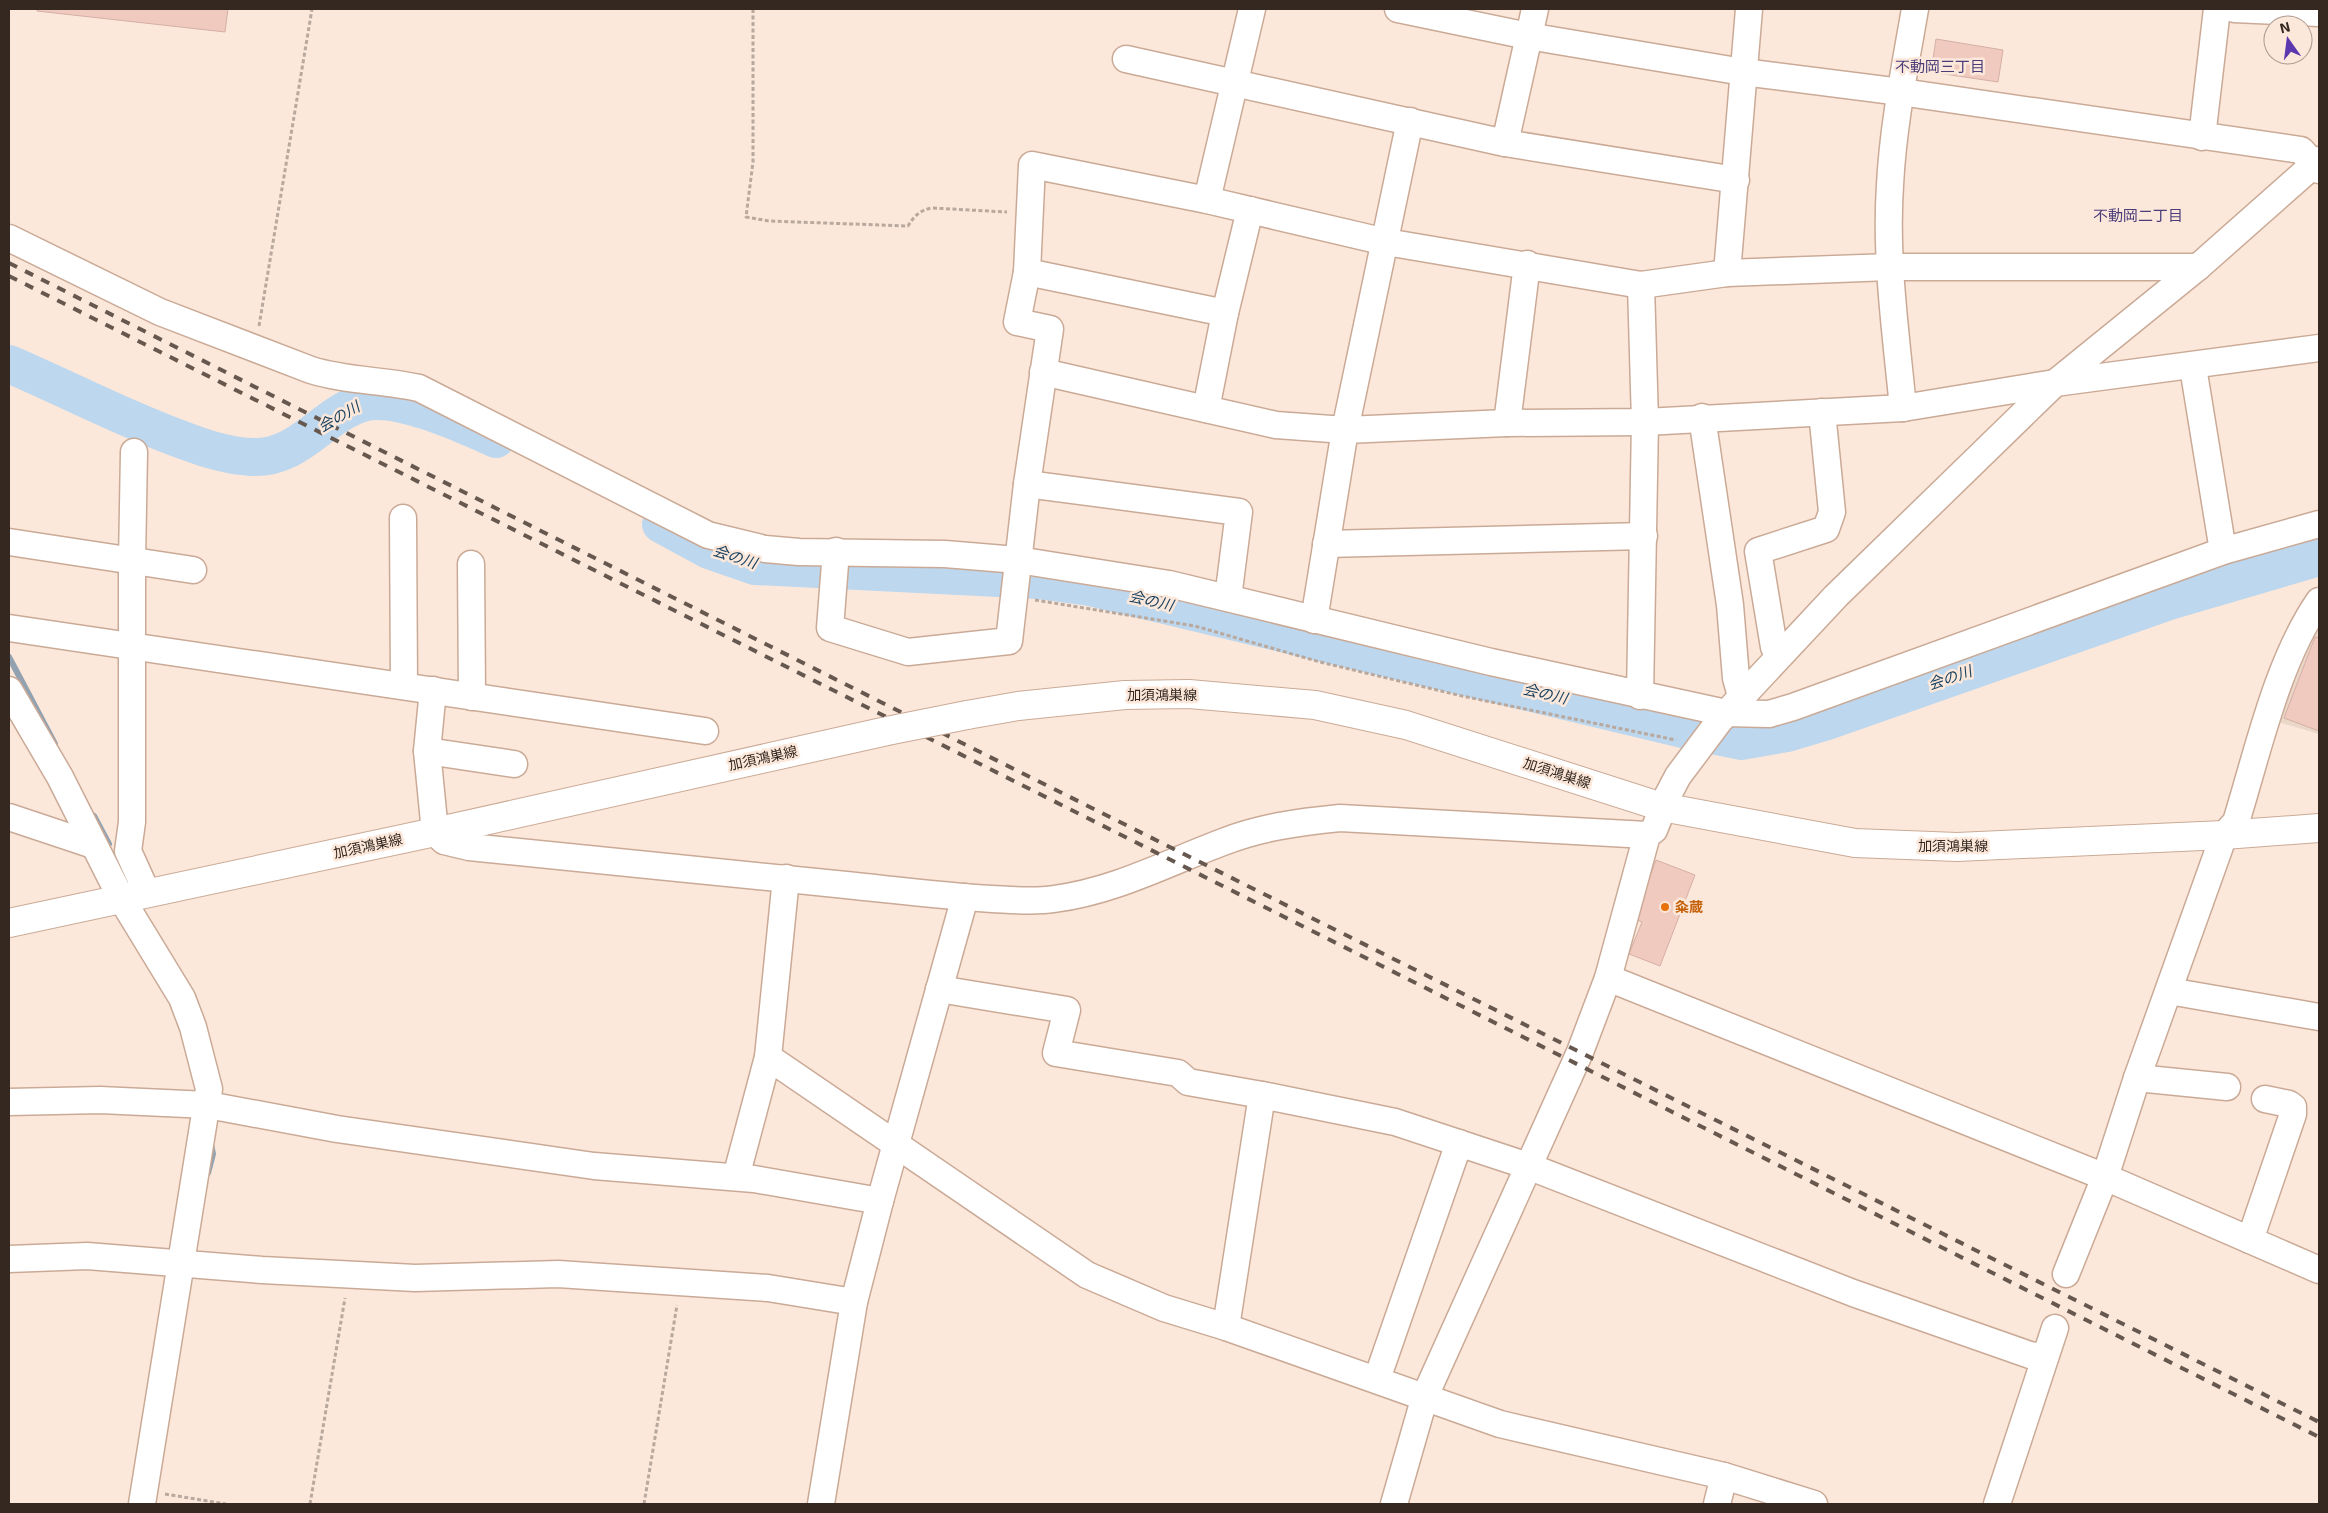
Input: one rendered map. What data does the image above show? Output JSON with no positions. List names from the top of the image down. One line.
{"streets":{"main road":["加須鴻巣線"]},"districts":["不動岡三丁目","不動岡二丁目"],"water":["会の川"],"places":["粂蔵"],"north":"top"}
